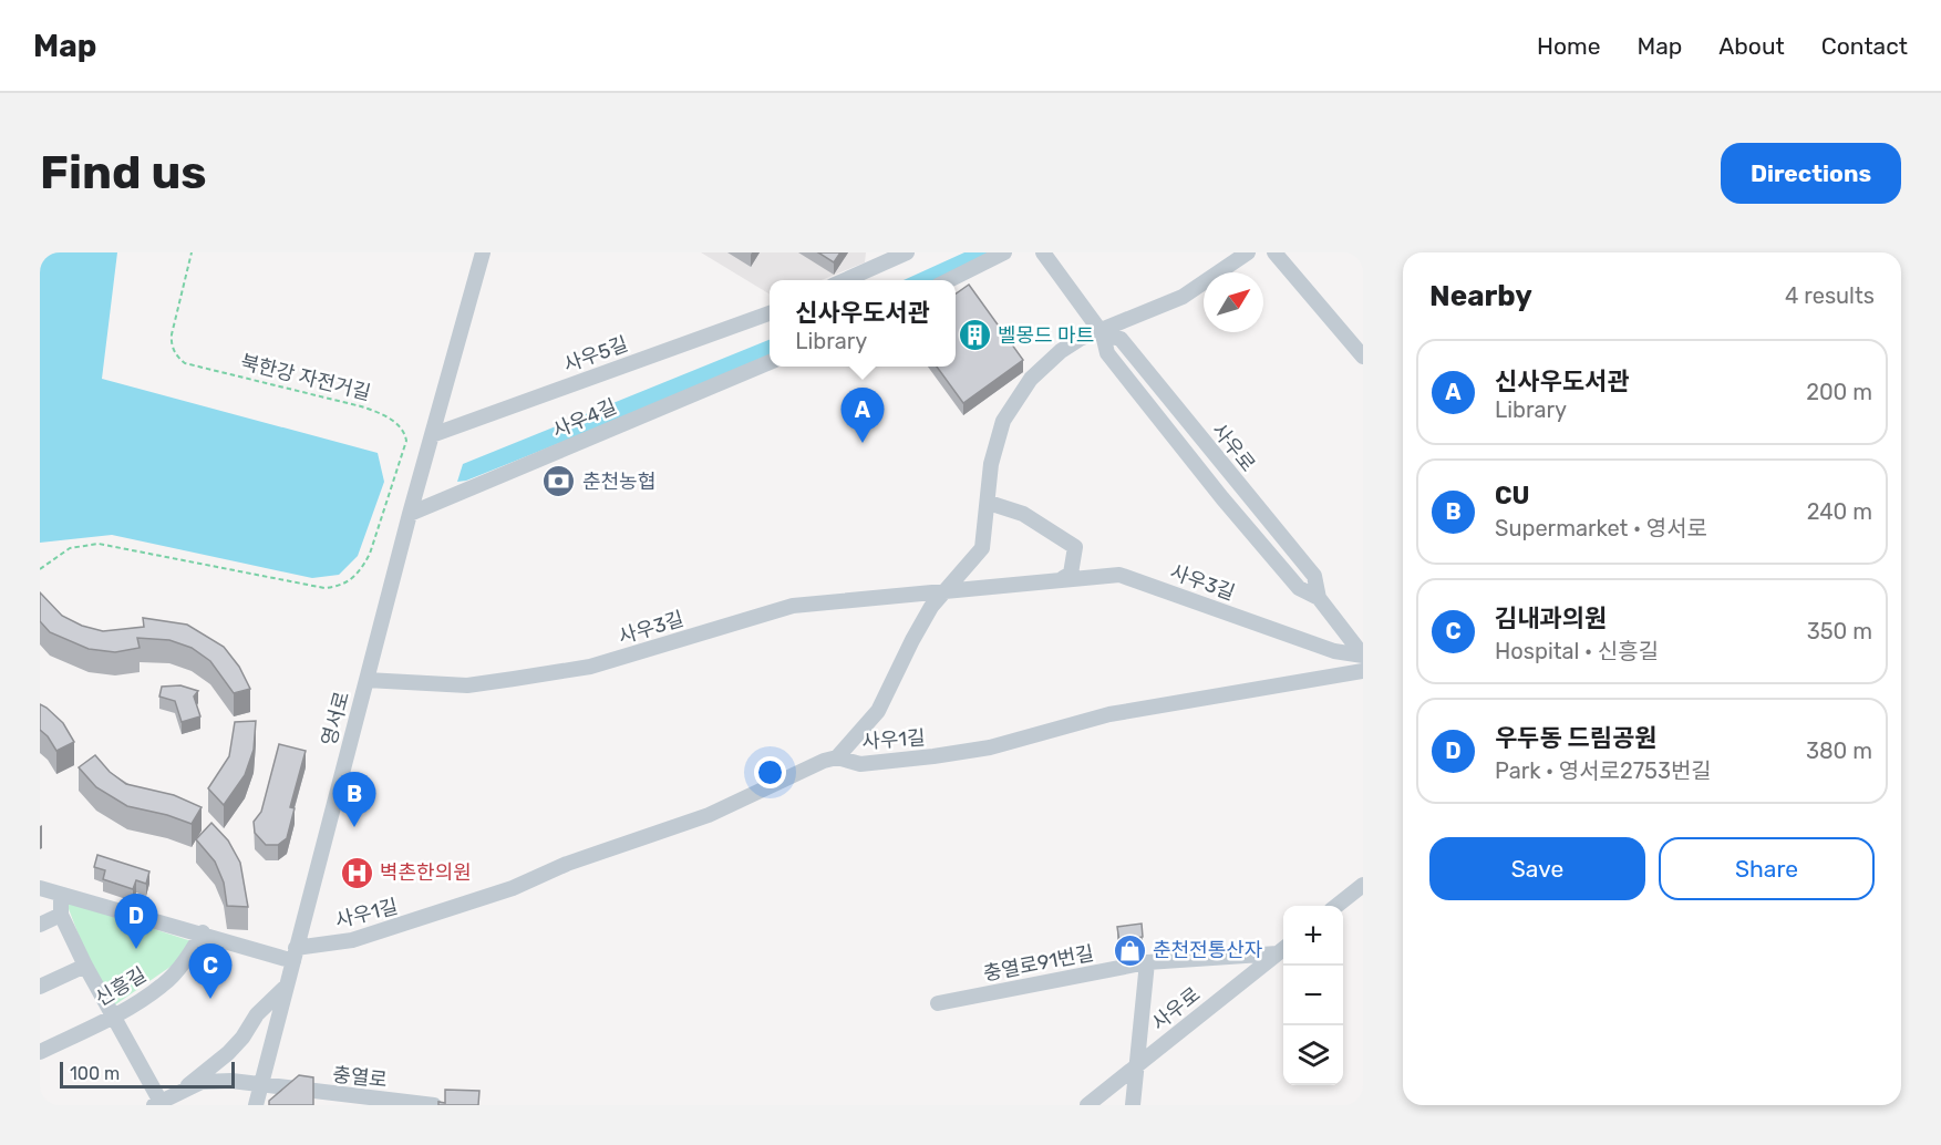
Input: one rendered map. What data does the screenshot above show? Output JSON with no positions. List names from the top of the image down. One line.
{"streets":{"street":["사우5길","사우4길","사우로","사우3길","영서로","사우1길","충열로91번길","신흥길","충열로"],"path":["북한강 자전거길"]},"crossings":[["사우5길","영서로"],["사우4길","영서로"],["사우로","사우3길"],["사우로","충열로91번길"],["사우3길","영서로"],["영서로","사우1길"],["영서로","충열로"]],"places":{"building":["벨몽드 마트"],"bank":["춘천농협"],"hospital":["벽촌한의원"],"shop":["춘천전통산자"]},"scale_bar":"100 m","north":"top right","page":{"header":"Map","nav":["Home","Map","About","Contact"],"buttons":["Directions",["Save","Share"]],"title":"Find us","heading":["Nearby","4 results"],"popup":["신사우도서관","Library"],"list":[{"mark":"A","name":"신사우도서관","note":"Library","value":"200 m"},{"mark":"B","name":"CU","note":"Supermarket · 영서로","value":"240 m"},{"mark":"C","name":"김내과의원","note":"Hospital · 신흥길","value":"350 m"},{"mark":"D","name":"우두동 드림공원","note":"Park · 영서로2753번길","value":"380 m"}],"pins":["A","B","D","C"],"map_buttons":["+","−"],"scale":"100 m"}}
